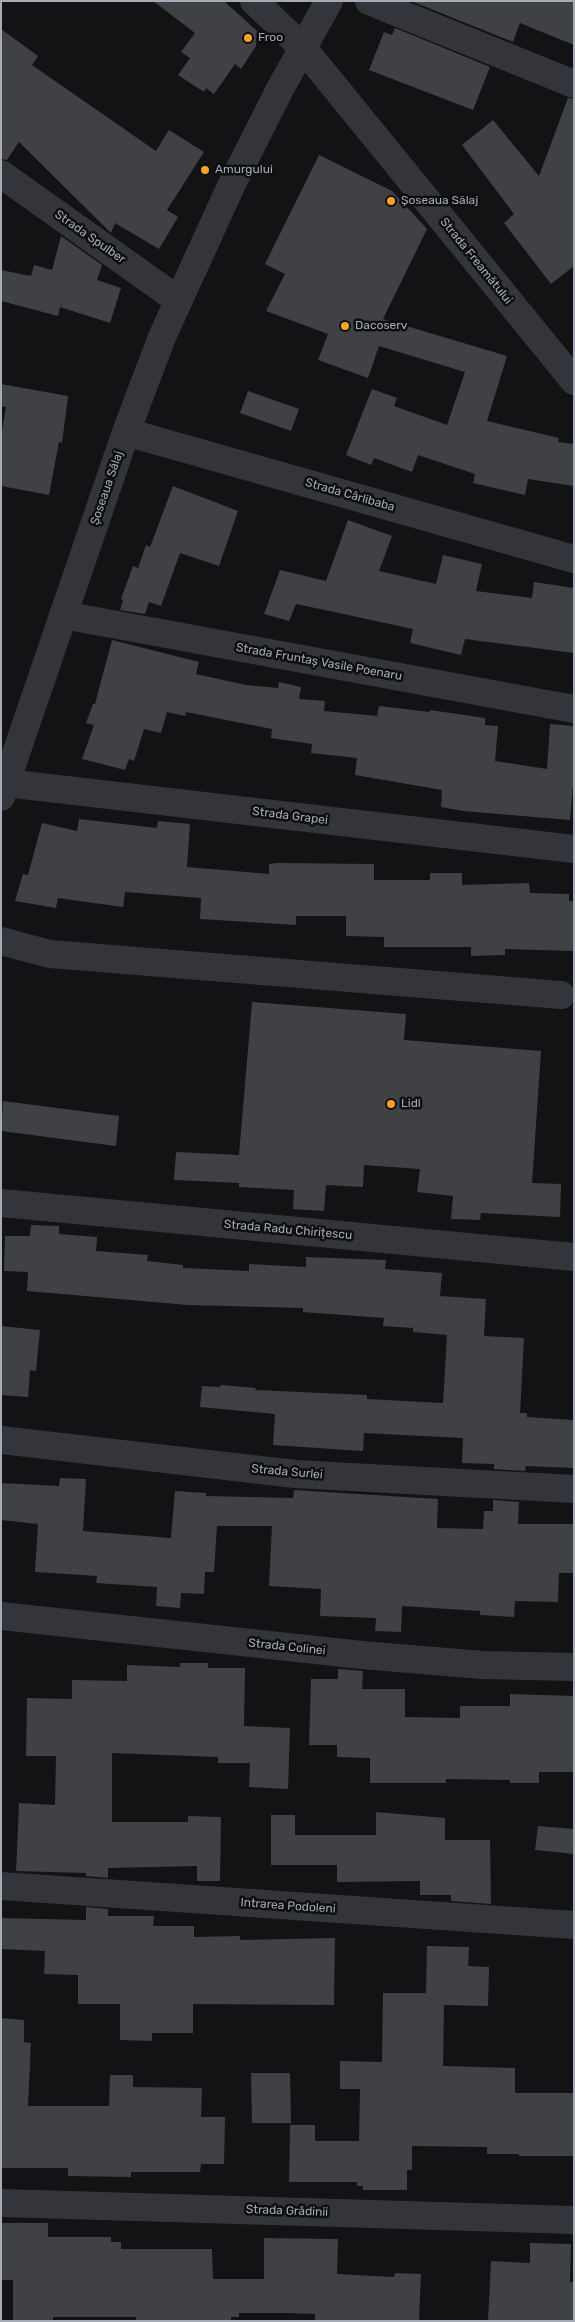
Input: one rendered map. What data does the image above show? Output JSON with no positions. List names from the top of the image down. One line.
{"streets":{"street":["Strada Spulber","Strada Freamătului","Șoseaua Sălaj","Strada Cârlibaba","Strada Fruntaș Vasile Poenaru","Strada Grapei","Strada Radu Chirițescu","Strada Surlei","Strada Colinei","Intrarea Podoleni","Strada Grădinii"]},"crossings":[["Strada Spulber","Șoseaua Sălaj"],["Strada Freamătului","Șoseaua Sălaj"],["Șoseaua Sălaj","Strada Cârlibaba"],["Șoseaua Sălaj","Strada Fruntaș Vasile Poenaru"],["Șoseaua Sălaj","Strada Grapei"]],"places":["Froo","Amurgului","Șoseaua Sălaj","Dacoserv","Lidl"]}
